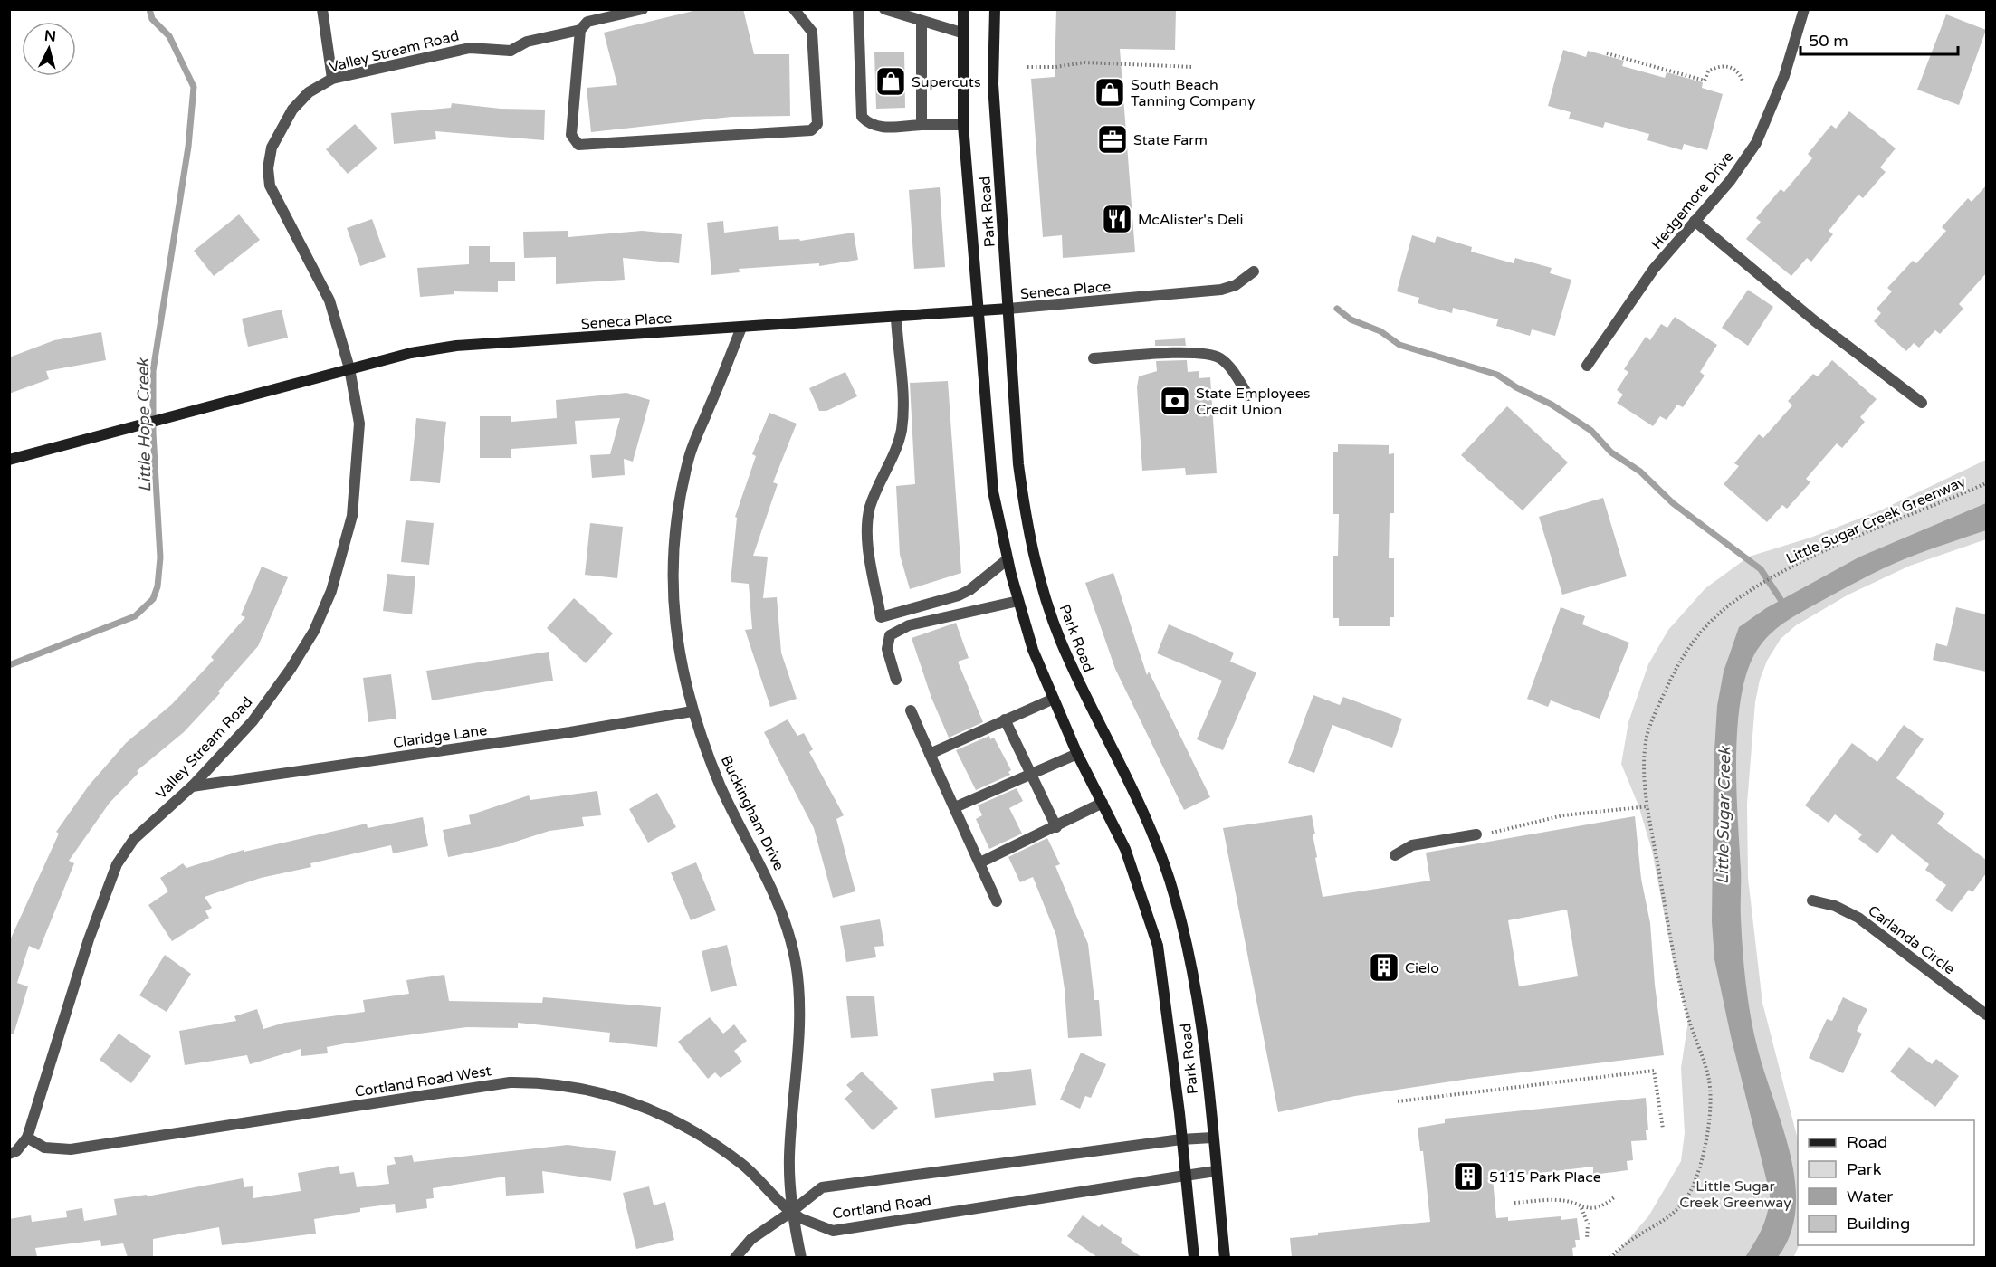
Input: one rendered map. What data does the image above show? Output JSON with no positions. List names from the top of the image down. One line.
{"streets":{"main road":["Park Road","Seneca Place"],"street":["Valley Stream Road","Hedgemore Drive","Claridge Lane","Buckingham Drive","Carlanda Circle","Cortland Road West","Cortland Road"],"path":["Little Sugar Creek Greenway"]},"crossings":[["Valley Stream Road","Seneca Place"],["Valley Stream Road","Claridge Lane"],["Valley Stream Road","Cortland Road West"],["Park Road","Seneca Place"],["Park Road","Cortland Road"],["Seneca Place","Buckingham Drive"],["Claridge Lane","Buckingham Drive"],["Buckingham Drive","Cortland Road West"],["Buckingham Drive","Cortland Road"],["Cortland Road West","Cortland Road"]],"water":["Little Hope Creek","Little Sugar Creek"],"parks":["Little Sugar Creek Greenway"],"places":{"shop":["Supercuts","South Beach Tanning Company"],"office":["State Farm"],"restaurant":["McAlister's Deli"],"bank":["State Employees Credit Union"],"building":["Cielo","5115 Park Place"]},"legend":["Road","Park","Water","Building"],"scale_bar":"50 m","north":"top"}
